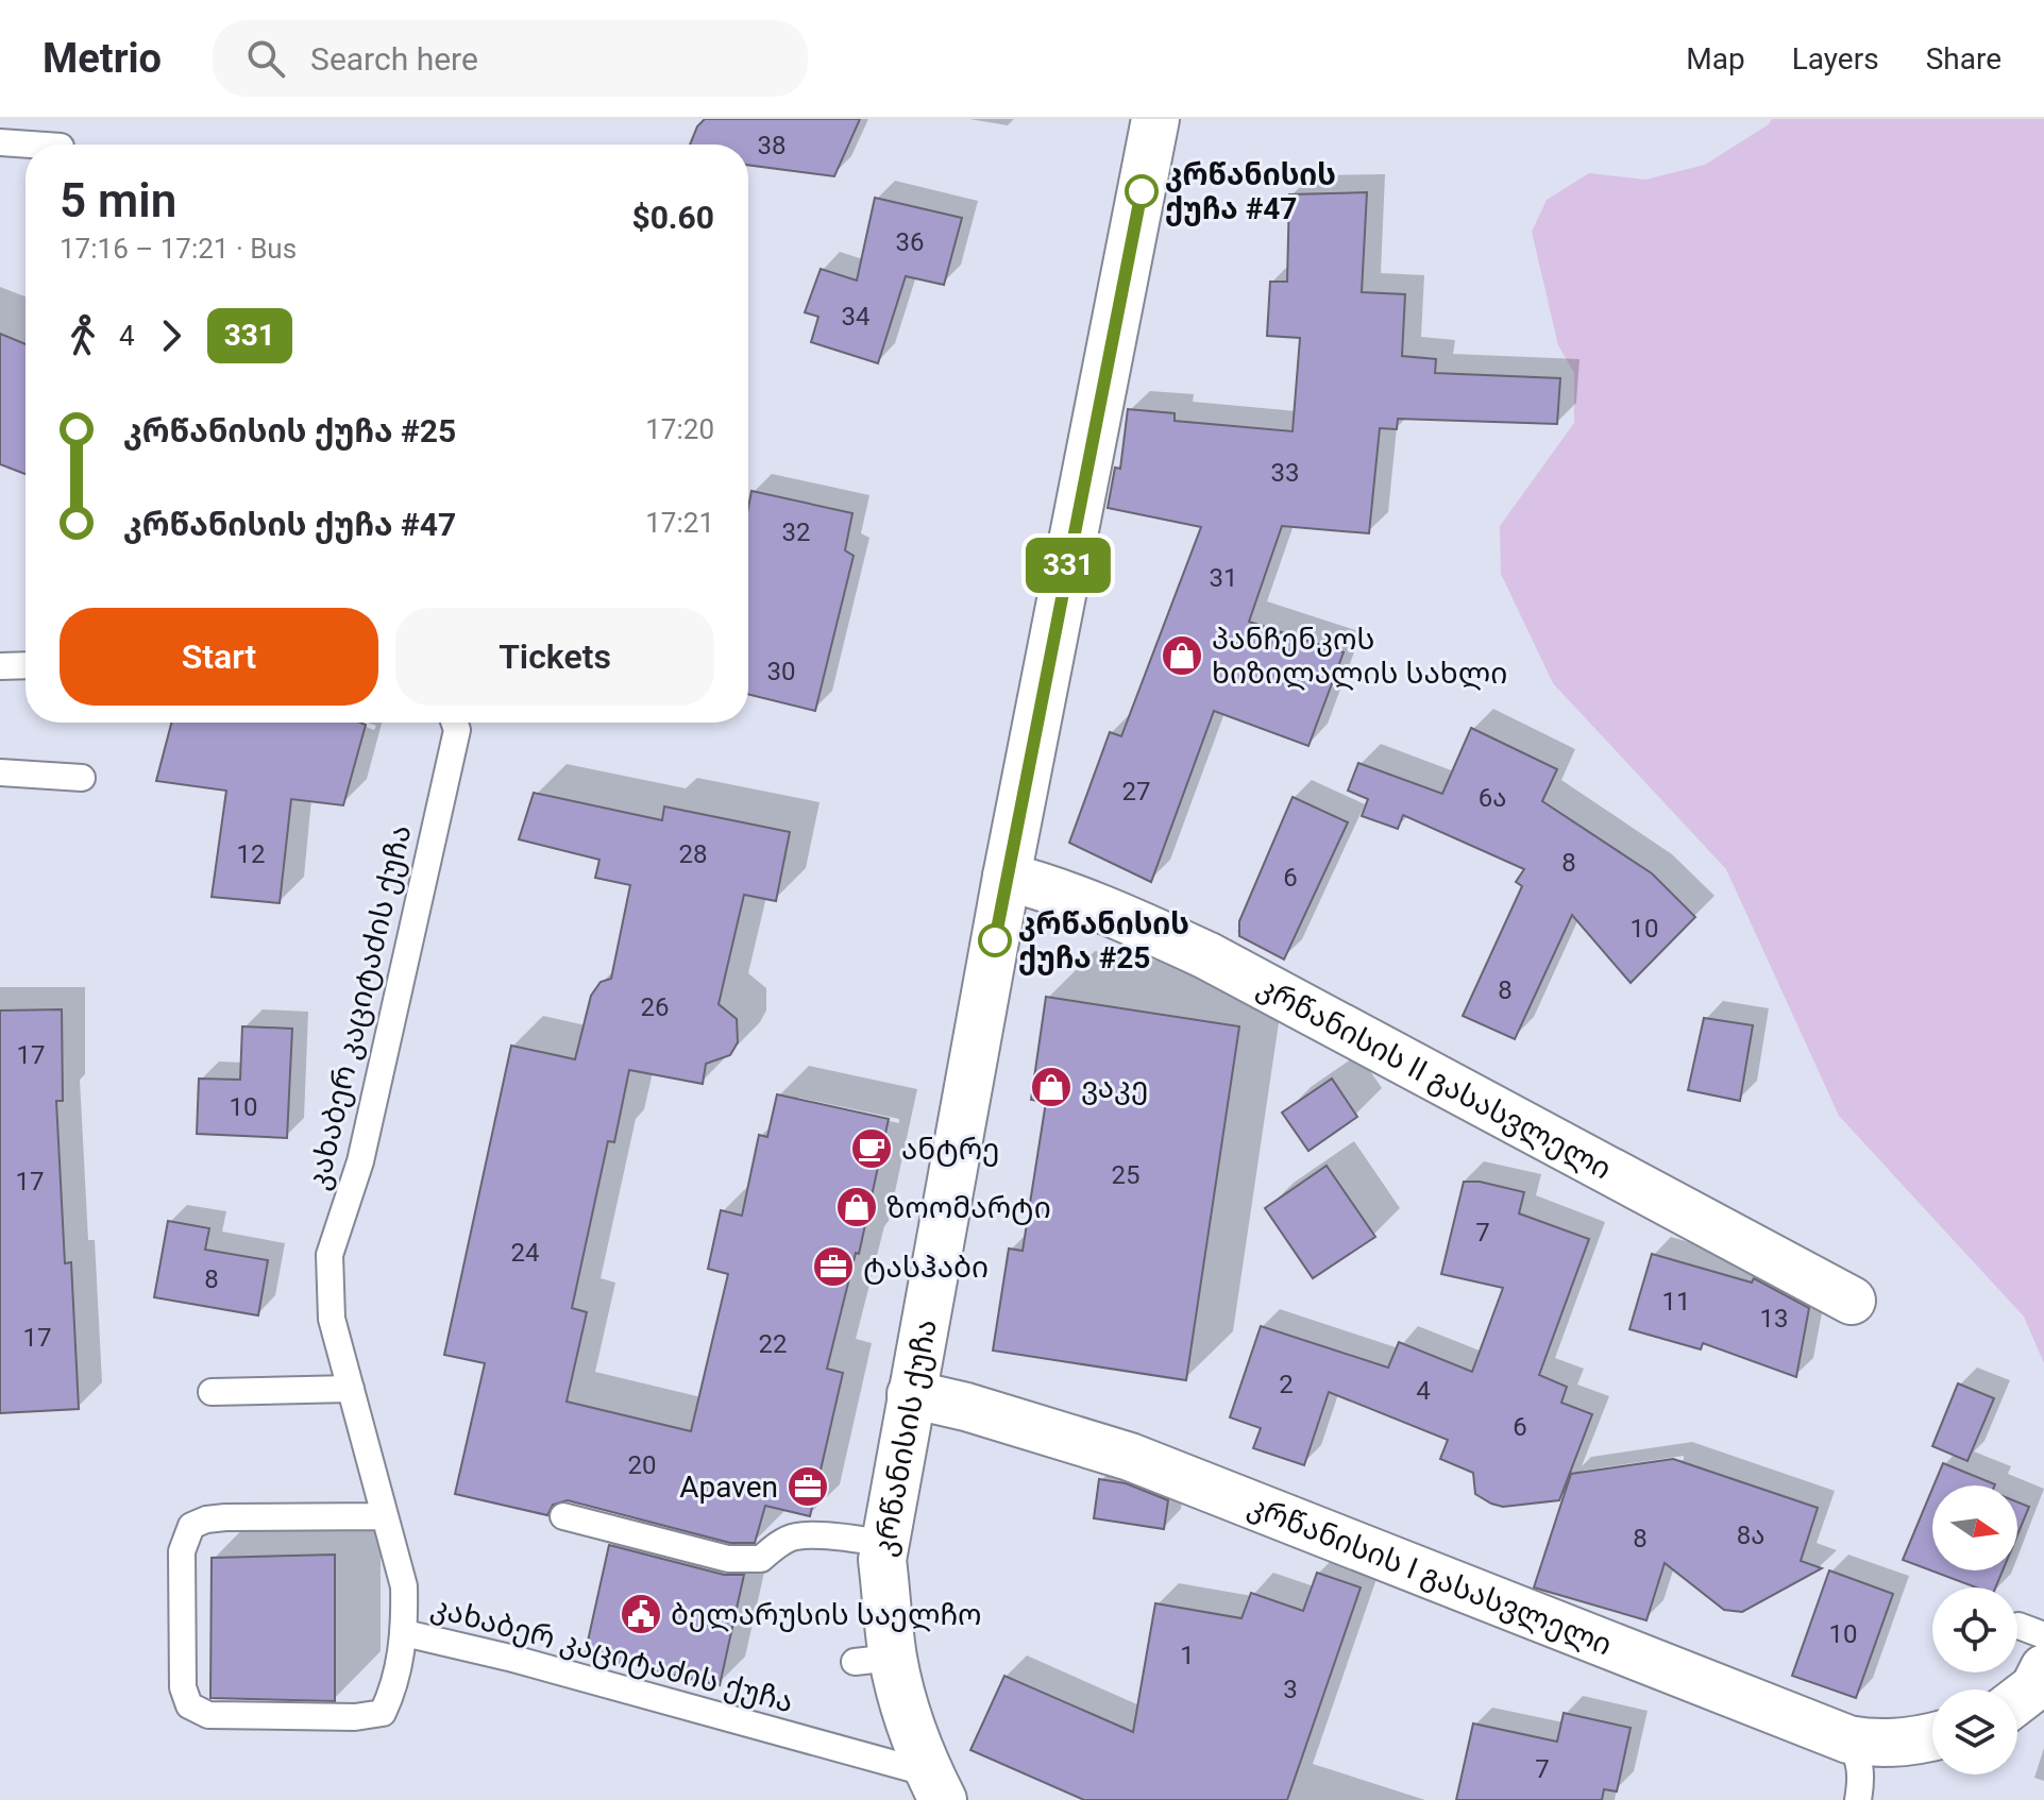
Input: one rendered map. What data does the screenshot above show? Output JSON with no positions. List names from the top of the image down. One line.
{"streets":{"street":["კრწანისის II გასასვლელი","კრწანისის ქუჩა","კრწანისის I გასასვლელი"],"lane":["კახაბერ კაციტაძის ქუჩა"]},"crossings":[["კახაბერ კაციტაძის ქუჩა","კრწანისის ქუჩა"],["კრწანისის II გასასვლელი","კრწანისის ქუჩა"],["კრწანისის ქუჩა","კრწანისის I გასასვლელი"]],"places":{"other":["კრწანისის ქუჩა #47","კრწანისის ქუჩა #25"],"shop":["პანჩენკოს ხიზილალის სახლი","ვაკე","ზოომარტი"],"cafe":["ანტრე"],"office":["ტასჰაბი","Apaven"],"public building":["ბელარუსის საელჩო"]},"lines":["bus line 331"],"house_numbers":["38","36","34","33","32","31","30","27","6ა","12","28","8","6","10","8","26","17","10","25","17","7","24","8","11","13","17","22","2","4","6","20","8ა","8","10","1","3","7"],"north":"right","page":{"header":"Metrio","search":"Search here","nav":["Map","Layers","Share"],"on_map":"331","heading":["5 min","17:16 – 17:21 · Bus","$0.60"],"legs":["4","331"],"list":[{"name":"კრწანისის ქუჩა #25","value":"17:20"},{"name":"კრწანისის ქუჩა #47","value":"17:21"}],"buttons":["Start","Tickets"]}}
